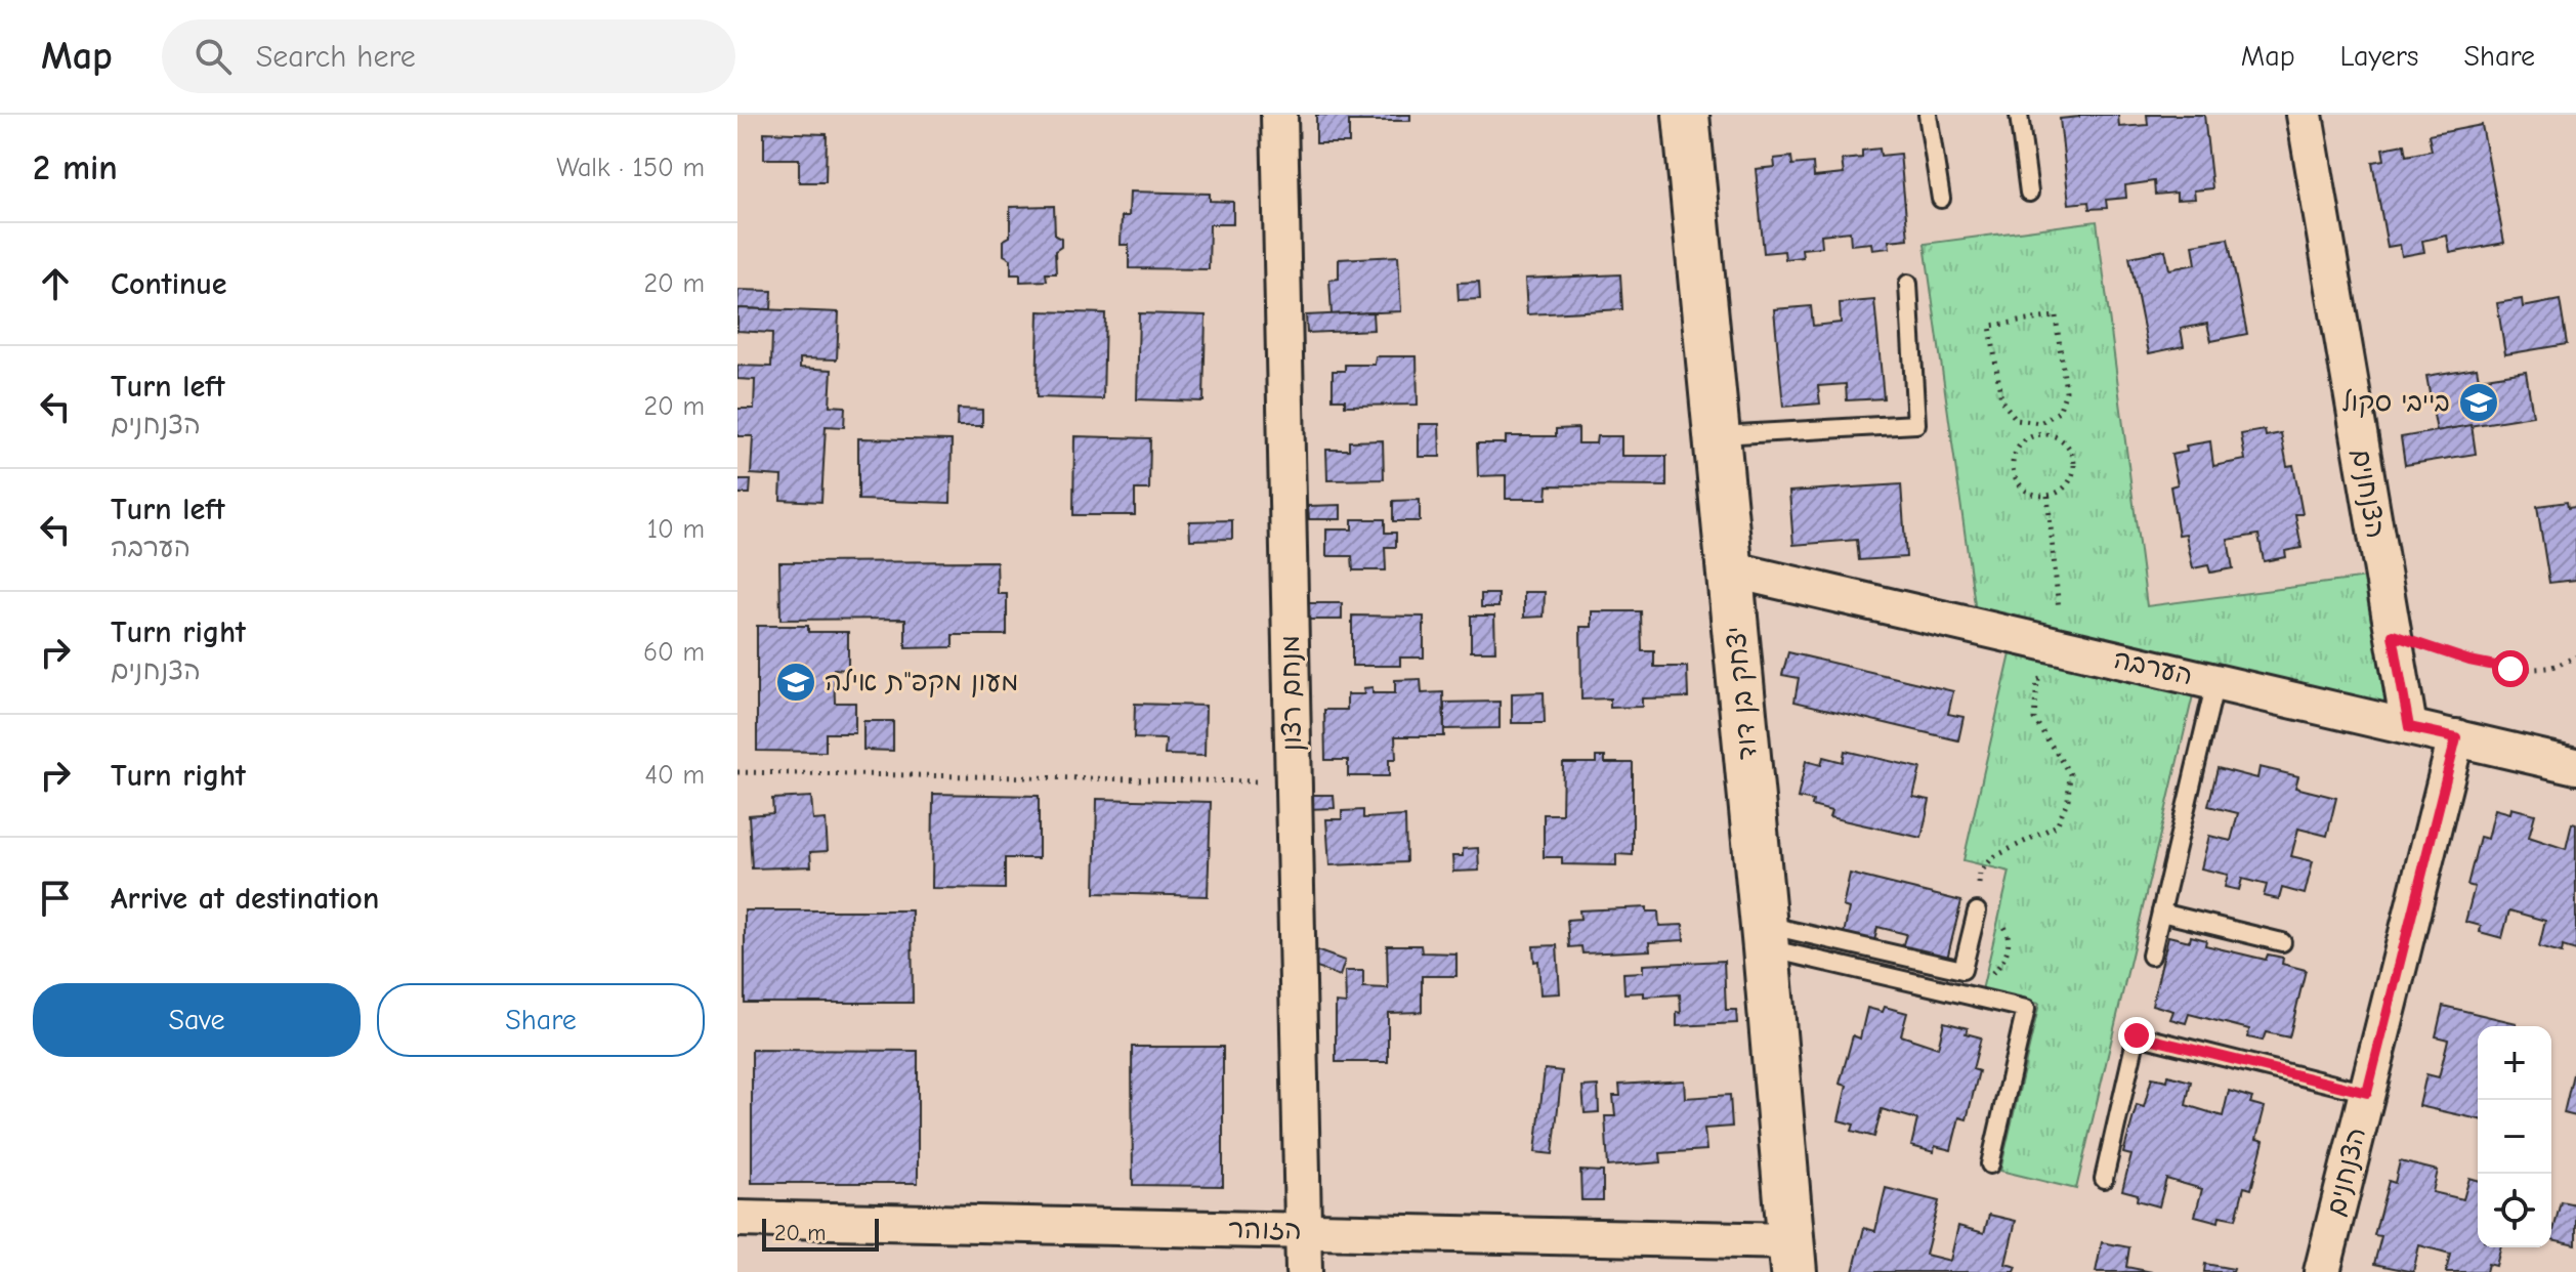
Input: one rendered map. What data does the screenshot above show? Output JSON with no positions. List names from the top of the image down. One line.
{"streets":{"street":["הצנחנים","הערבה","מנחם רצון","יצחק בן דוד","הזוהר"]},"crossings":[["הצנחנים","הערבה"],["הערבה","יצחק בן דוד"],["מנחם רצון","הזוהר"],["יצחק בן דוד","הזוהר"]],"places":{"school or university":["בייבי סקול","מעון מקפ\"ת אילה"]},"scale_bar":"20 m","page":{"header":"Map","search":"Search here","nav":["Map","Layers","Share"],"heading":["2 min","Walk · 150 m"],"list":[["Continue","20 m"],["Turn left","הצנחנים","20 m"],["Turn left","הערבה","10 m"],["Turn right","הצנחנים","60 m"],["Turn right","40 m"],"Arrive at destination"],"buttons":["Save","Share"],"map_buttons":["+","−"],"scale":"20 m"}}
